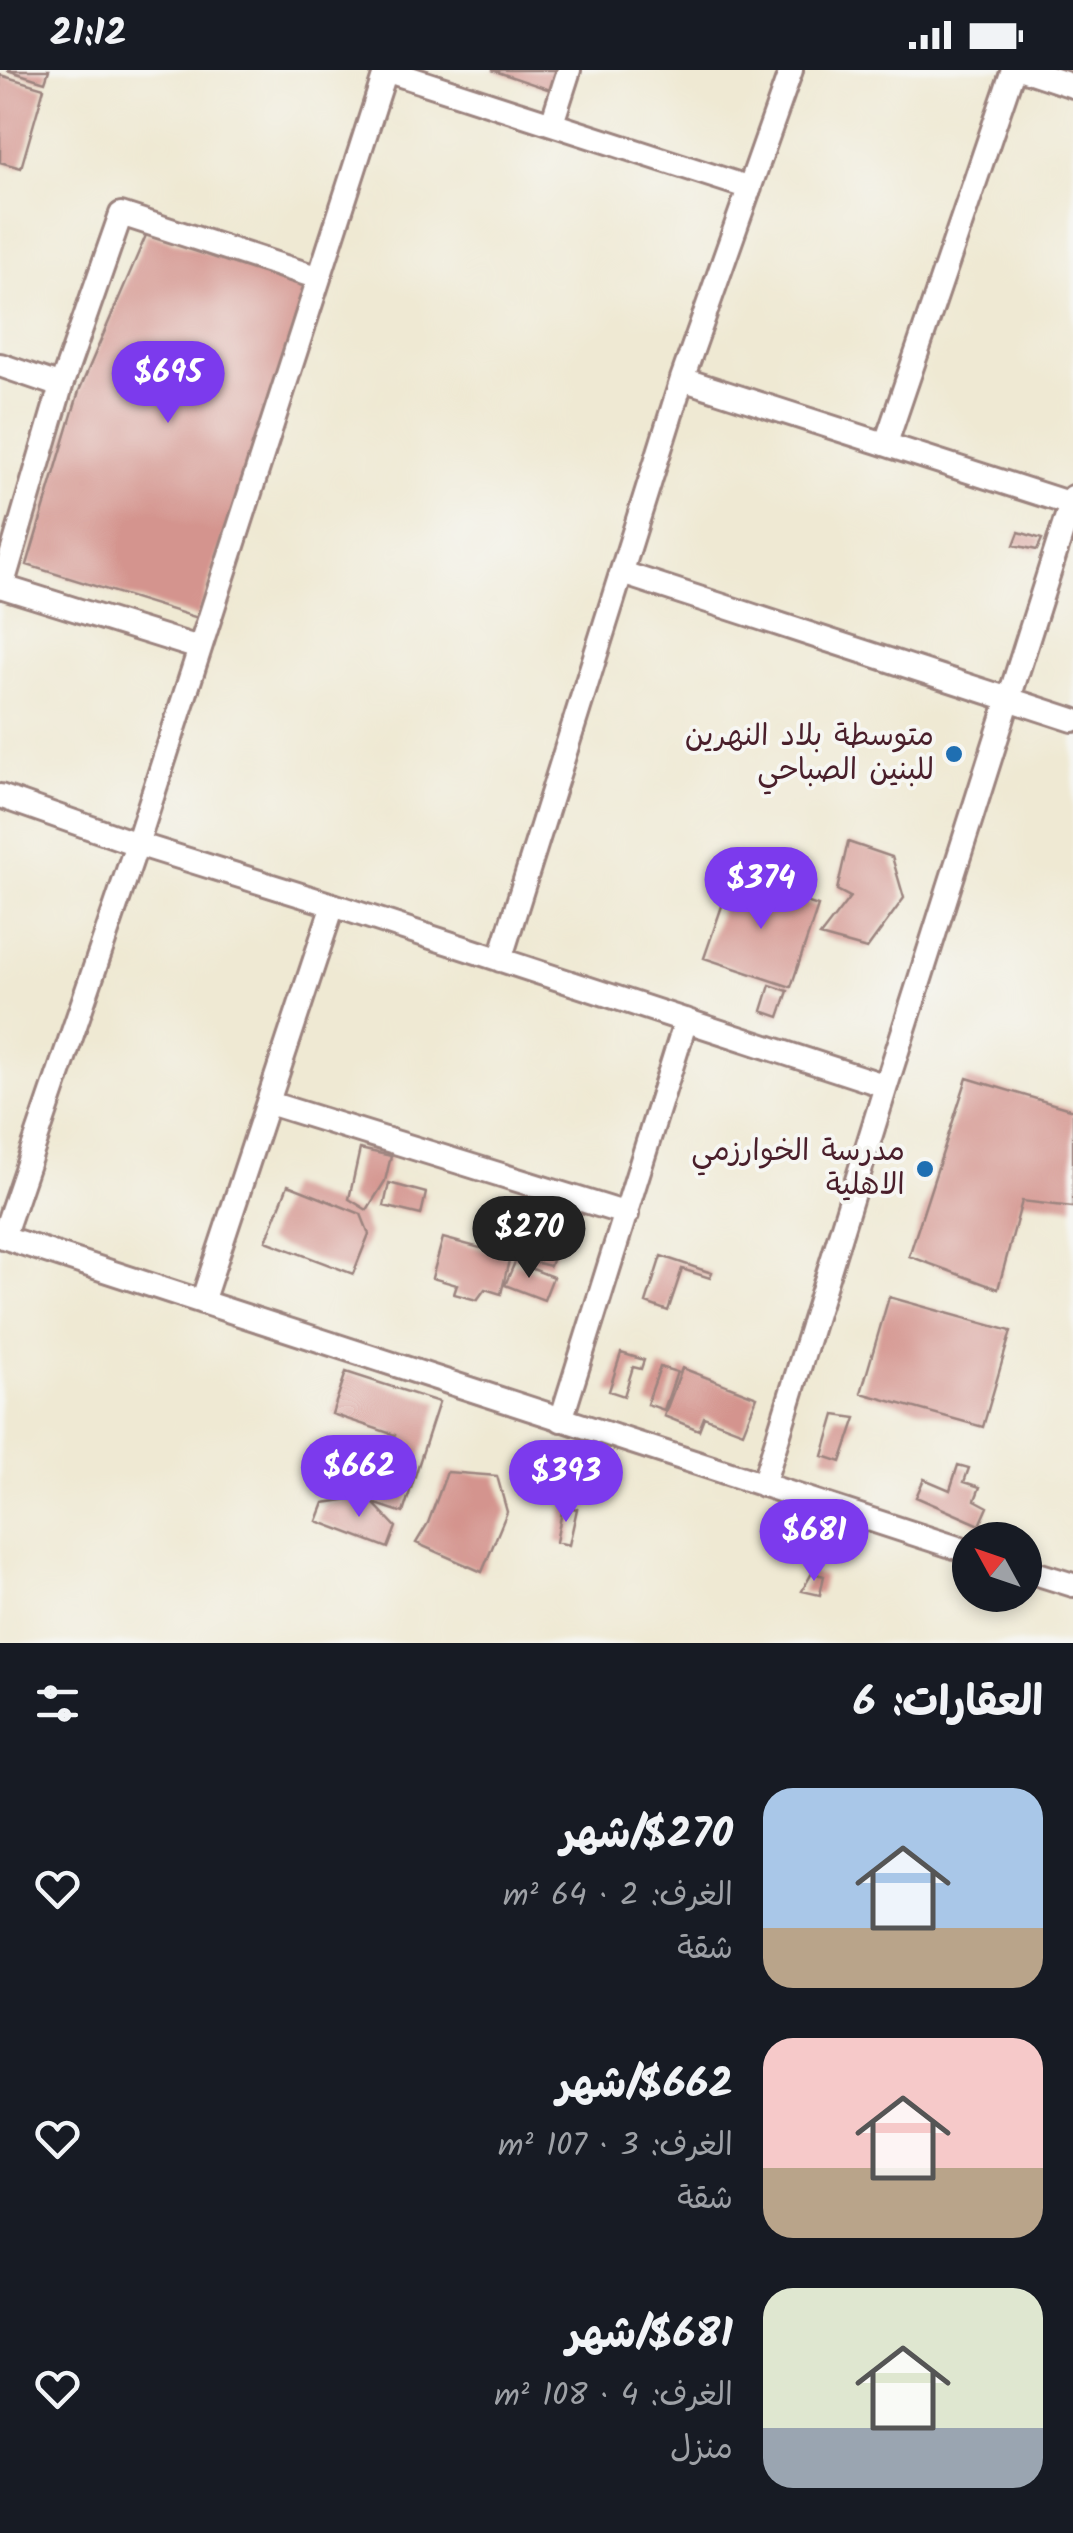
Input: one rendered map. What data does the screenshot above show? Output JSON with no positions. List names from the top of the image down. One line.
{"places":["متوسطة بلاد النهرين للبنين الصباحي","مدرسة الخوارزمي الاهلية"],"north":"top left","page":{"status":"21:12","price":["$695","$374","$270","$662","$393","$681"],"heading":"العقارات: 6","list":[{"name":"$270/شهر","note":"الغرف: 2 · 64 m² · شقة"},{"name":"$662/شهر","note":"الغرف: 3 · 107 m² · شقة"},{"name":"$681/شهر","note":"الغرف: 4 · 108 m² · منزل"}]}}
